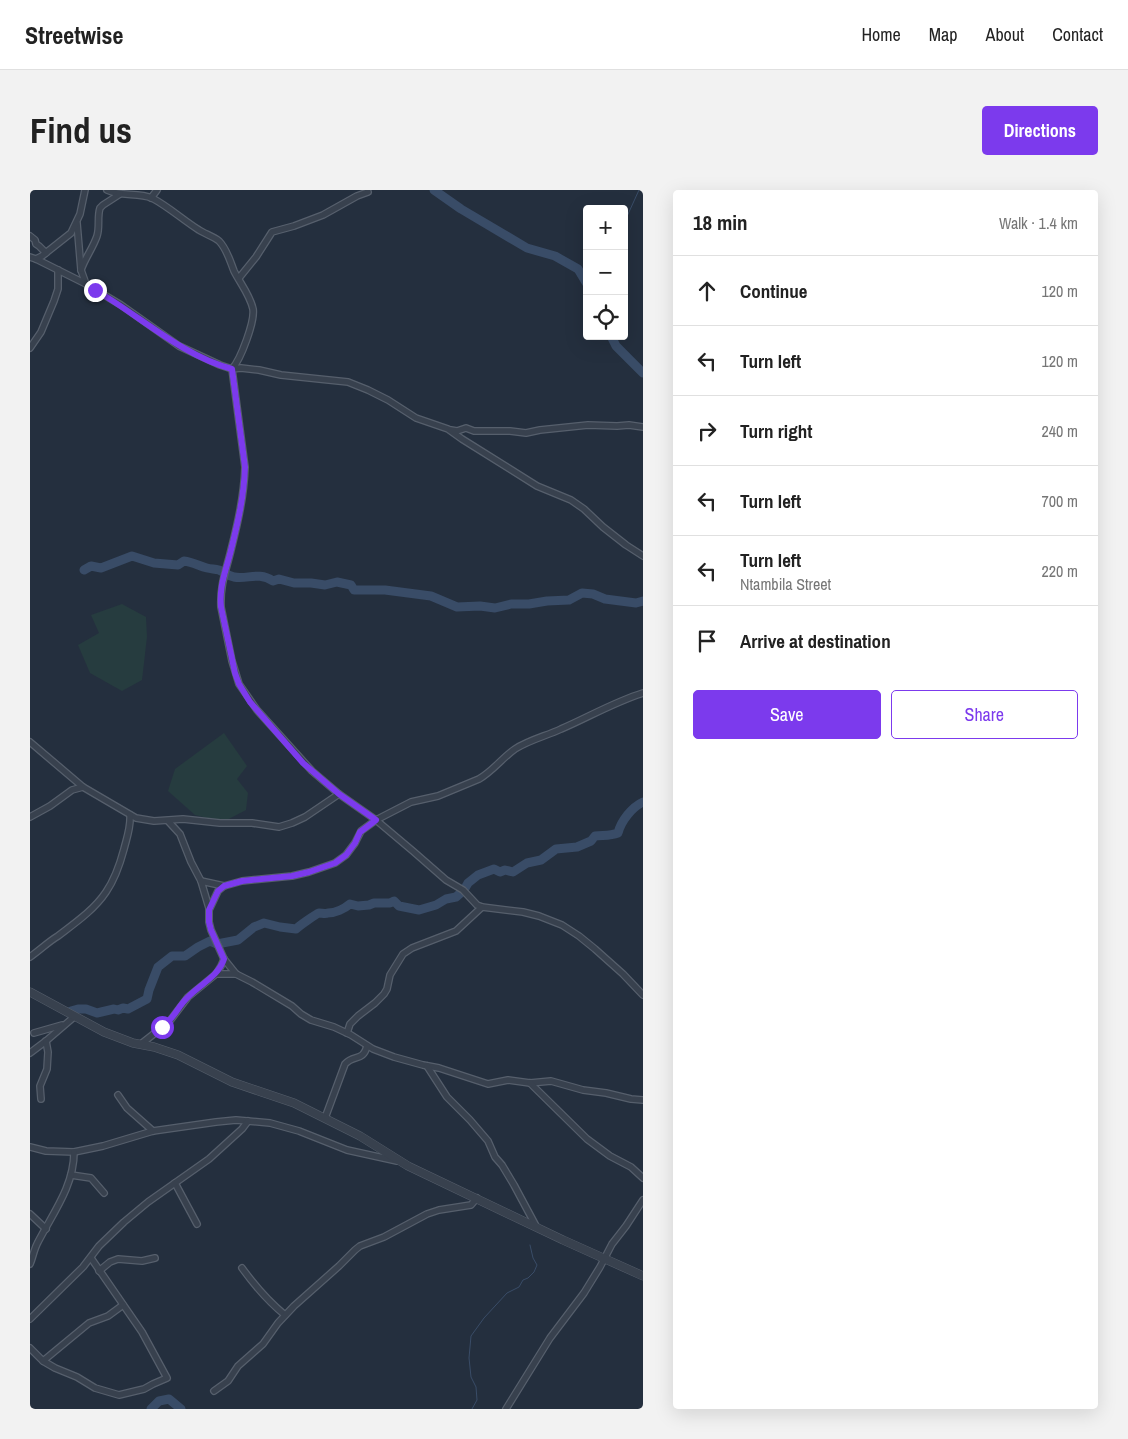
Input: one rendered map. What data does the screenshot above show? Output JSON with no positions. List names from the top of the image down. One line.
{"page":{"header":"Streetwise","nav":["Home","Map","About","Contact"],"buttons":["Directions",["Save","Share"]],"title":"Find us","heading":["18 min","Walk · 1.4 km"],"map_buttons":["+","−"],"list":[["Continue","120 m"],["Turn left","120 m"],["Turn right","240 m"],["Turn left","700 m"],["Turn left","Ntambila Street","220 m"],"Arrive at destination"]}}
